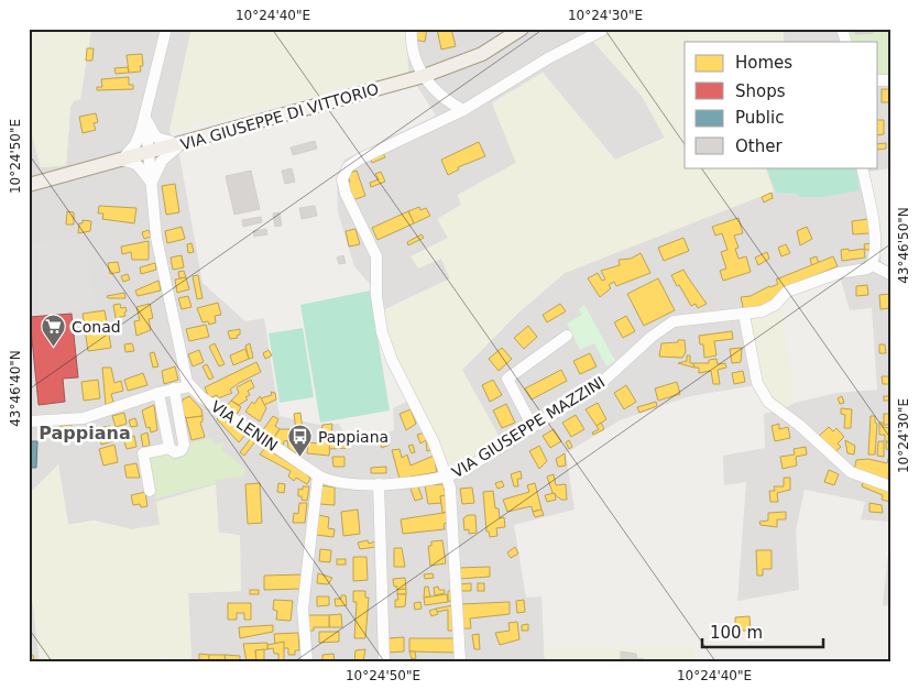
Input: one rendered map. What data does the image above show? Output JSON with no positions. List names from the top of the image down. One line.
{"streets":{"main road":["VIA GIUSEPPE DI VITTORIO"],"street":["VIA LENIN","VIA GIUSEPPE MAZZINI"]},"crossings":[["VIA LENIN","VIA GIUSEPPE MAZZINI"]],"districts":["Pappiana"],"places":{"supermarket":["Conad"],"bus stop":["Pappiana"]},"legend":["Homes","Shops","Public","Other"],"scale_bar":"100 m","coordinates":["10°24'40\"E","10°24'30\"E","10°24'50\"E","43°46'50\"N","43°46'40\"N"]}
